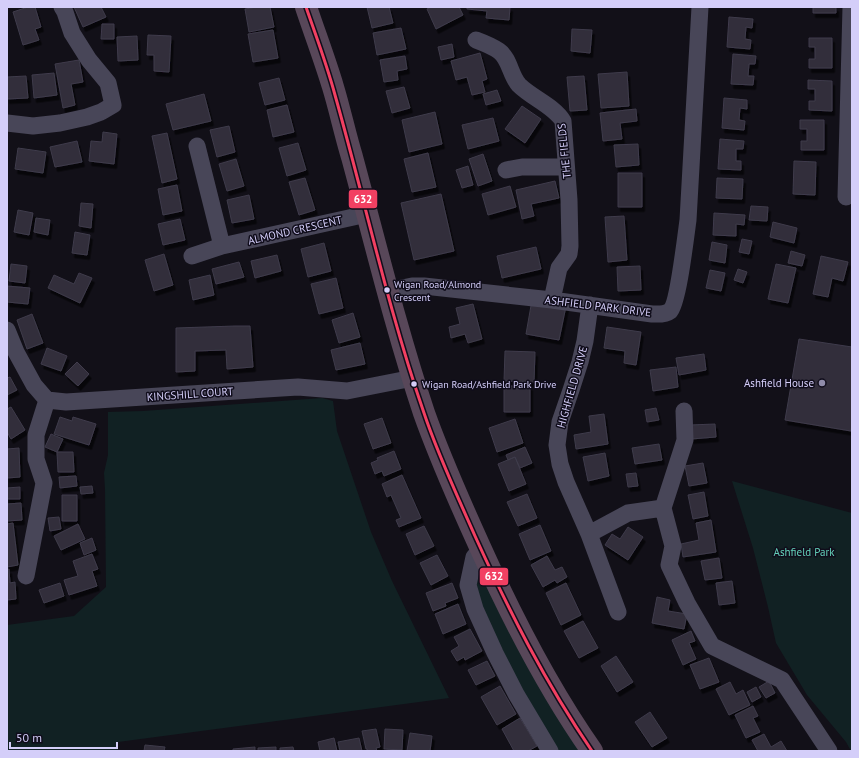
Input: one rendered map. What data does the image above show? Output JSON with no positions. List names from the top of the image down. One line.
{"streets":{"street":["THE FIELDS","ALMOND CRESCENT","ASHFIELD PARK DRIVE","HIGHFIELD DRIVE","KINGSHILL COURT"]},"crossings":[["THE FIELDS","ASHFIELD PARK DRIVE"],["ASHFIELD PARK DRIVE","HIGHFIELD DRIVE"]],"parks":["Ashfield Park"],"places":["Wigan Road/Almond Crescent","Ashfield House","Wigan Road/Ashfield Park Drive"],"lines":["transit line 632"],"scale_bar":"50 m"}
